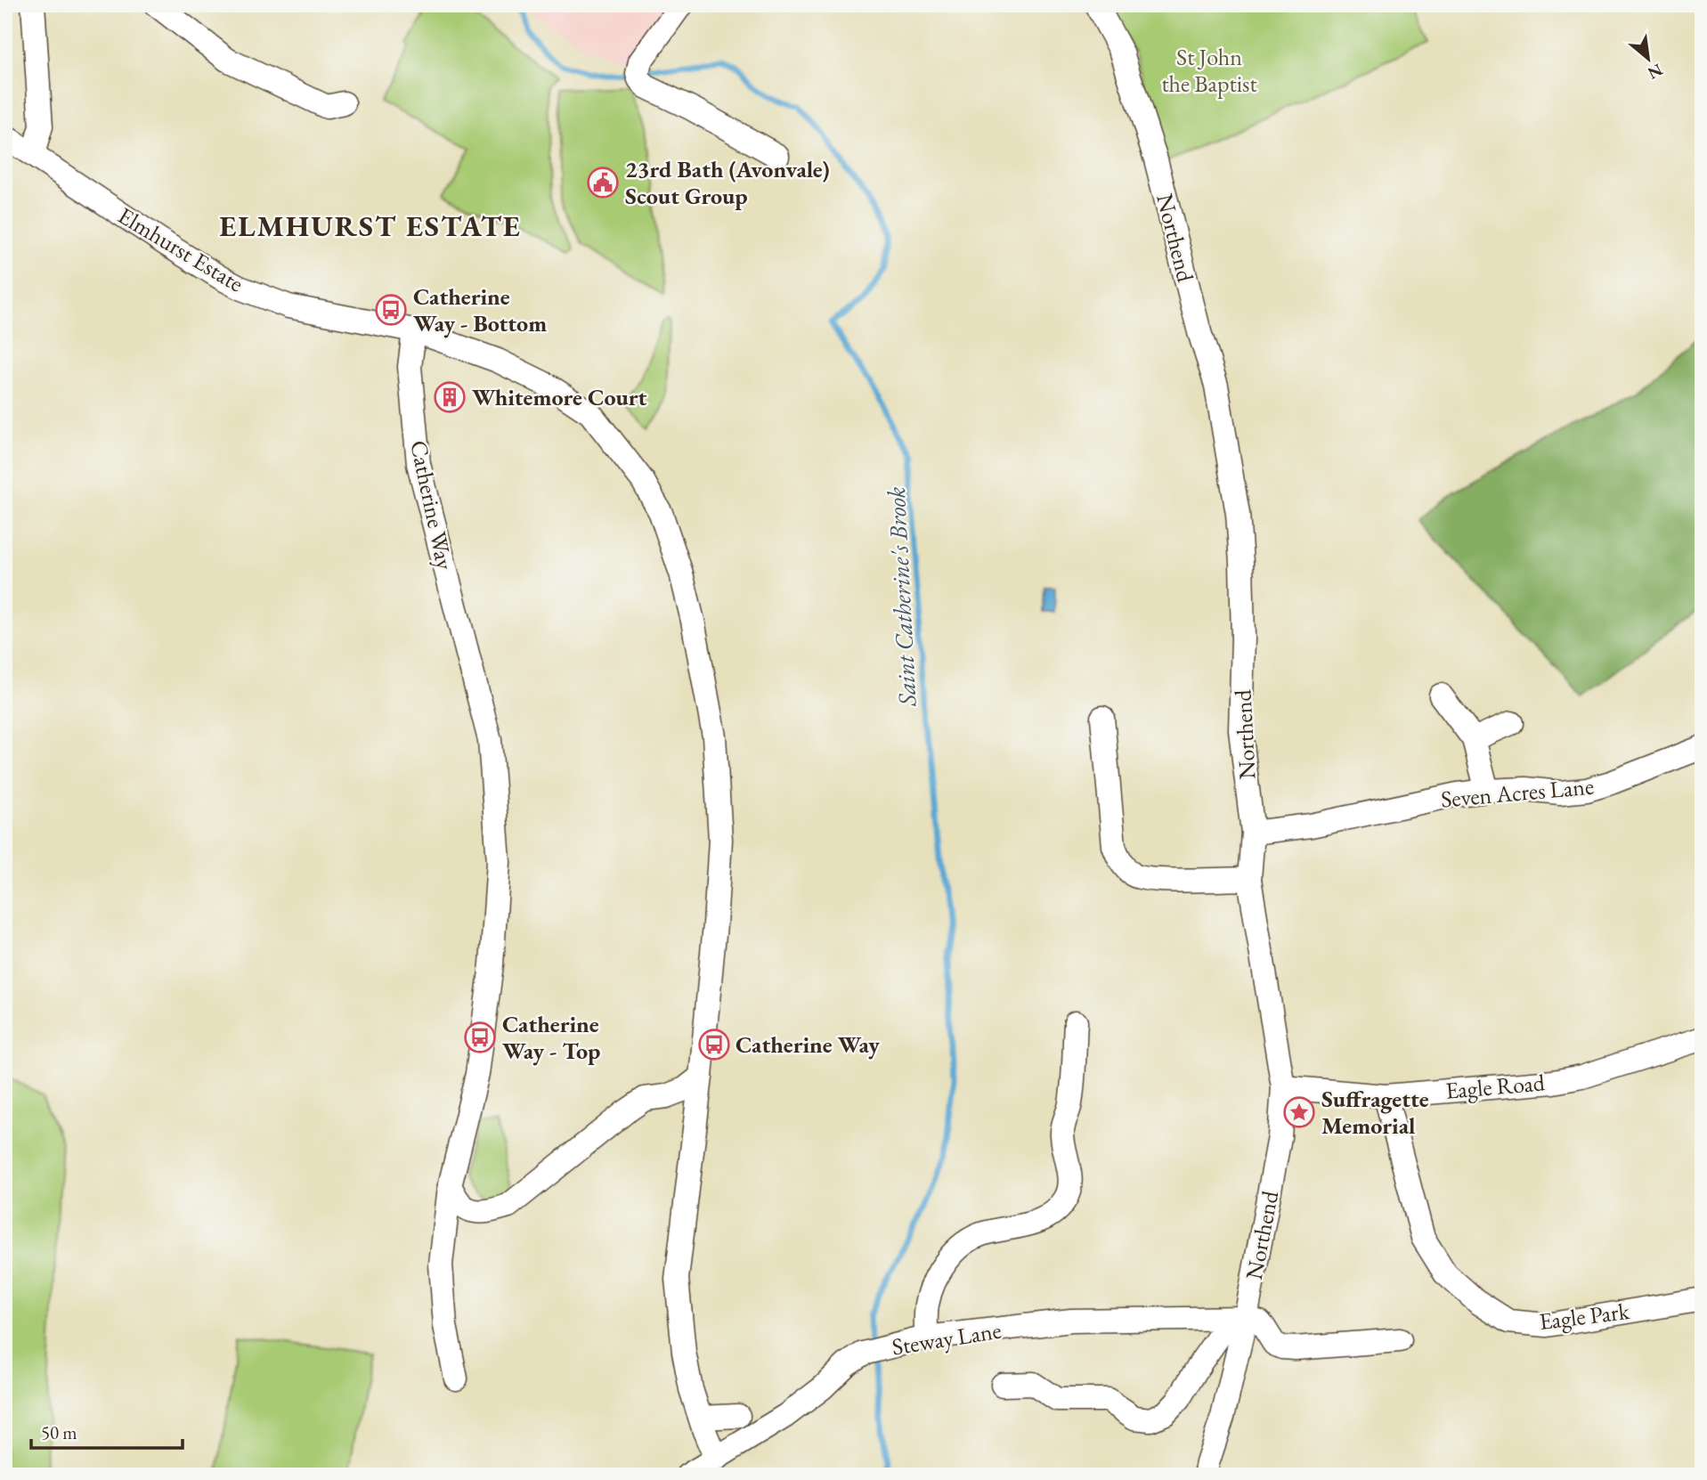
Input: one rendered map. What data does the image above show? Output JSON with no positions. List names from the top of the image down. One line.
{"streets":{"street":["Northend","Elmhurst Estate","Catherine Way","Seven Acres Lane","Eagle Road","Eagle Park","Steway Lane"]},"crossings":[["Northend","Seven Acres Lane"],["Northend","Eagle Road"],["Northend","Steway Lane"],["Elmhurst Estate","Catherine Way"],["Eagle Road","Eagle Park"]],"districts":["ELMHURST ESTATE"],"water":["Saint Catherine's Brook"],"parks":["St John the Baptist"],"places":{"public building":["23rd Bath (Avonvale) Scout Group"],"bus stop":["Catherine Way - Bottom","Catherine Way - Top","Catherine Way"],"building":["Whitemore Court"],"place":["Suffragette Memorial"]},"scale_bar":"50 m","north":"bottom right"}
